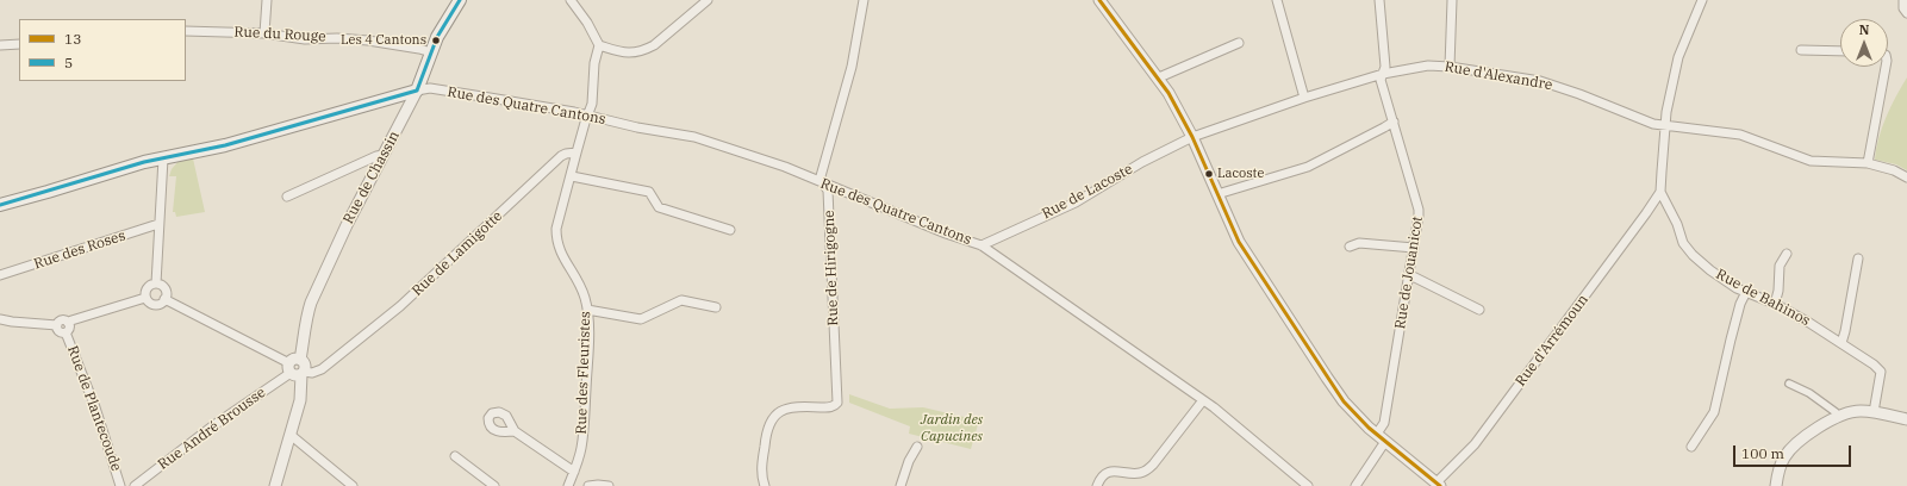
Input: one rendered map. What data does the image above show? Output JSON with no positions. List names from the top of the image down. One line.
{"streets":{"main road":["Rue de Chassin"],"street":["Rue du Rouge","Rue d'Alexandre","Rue des Quatre Cantons","Rue de Lacoste","Rue des Roses","Rue de Lamigotte","Rue de Hirigogne","Rue de Jouanicot","Rue de Bahinos","Rue d'Arrémoun","Rue des Fleuristes","Rue de Plantecoude","Rue André Brousse"]},"crossings":[["Rue du Rouge","Rue de Chassin"],["Rue d'Alexandre","Rue de Lacoste"],["Rue d'Alexandre","Rue de Jouanicot"],["Rue des Quatre Cantons","Rue de Chassin"],["Rue des Quatre Cantons","Rue de Lacoste"],["Rue des Quatre Cantons","Rue de Hirigogne"],["Rue de Chassin","Rue de Lamigotte"],["Rue de Chassin","Rue André Brousse"],["Rue de Lamigotte","Rue des Fleuristes"],["Rue de Lamigotte","Rue André Brousse"],["Rue de Bahinos","Rue d'Arrémoun"]],"parks":["Jardin des Capucines"],"places":["Les 4 Cantons","Lacoste"],"lines":["transit line 13","transit line 5"],"legend":["13","5"],"scale_bar":"100 m","north":"top"}
